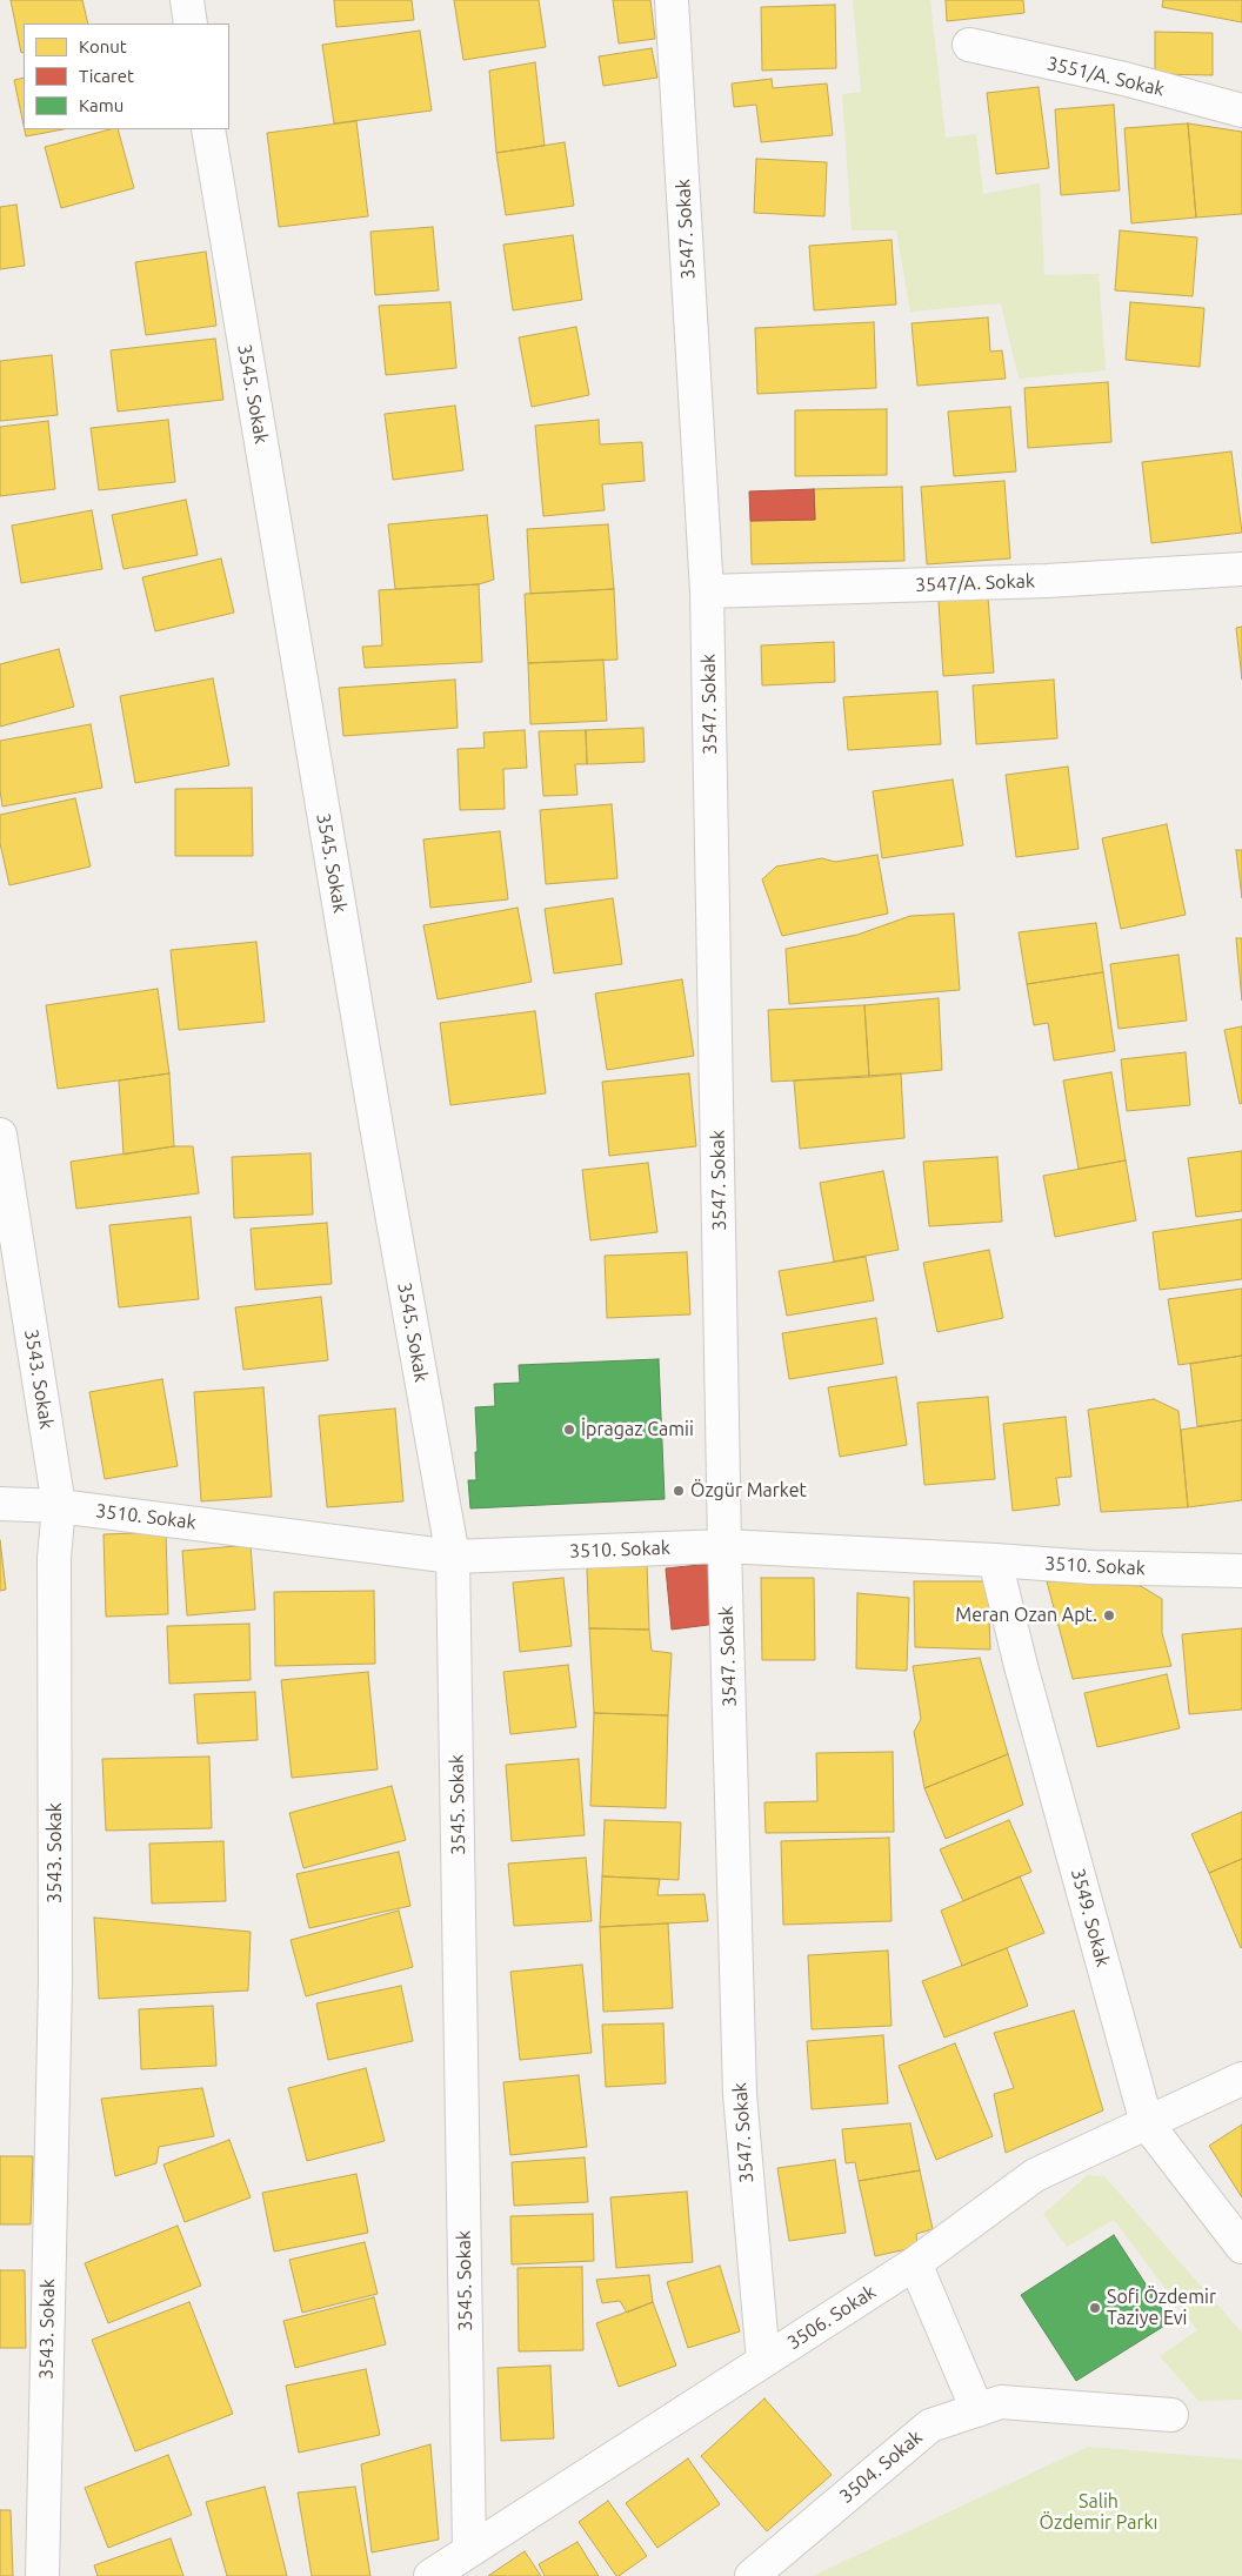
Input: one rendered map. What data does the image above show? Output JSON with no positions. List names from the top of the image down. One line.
{"streets":{"street":["3551/A. Sokak","3547. Sokak","3545. Sokak","3547/A. Sokak","3543. Sokak","3510. Sokak","3549. Sokak","3506. Sokak","3504. Sokak"]},"crossings":[["3547. Sokak","3547/A. Sokak"],["3547. Sokak","3510. Sokak"],["3547. Sokak","3506. Sokak"],["3545. Sokak","3510. Sokak"],["3545. Sokak","3506. Sokak"],["3543. Sokak","3510. Sokak"],["3510. Sokak","3549. Sokak"],["3549. Sokak","3506. Sokak"]],"parks":["Salih Özdemir Parkı"],"places":["İpragaz Camii","Özgür Market","Meran Ozan Apt.","Sofi Özdemir Taziye Evi"],"legend":["Konut","Ticaret","Kamu"]}
